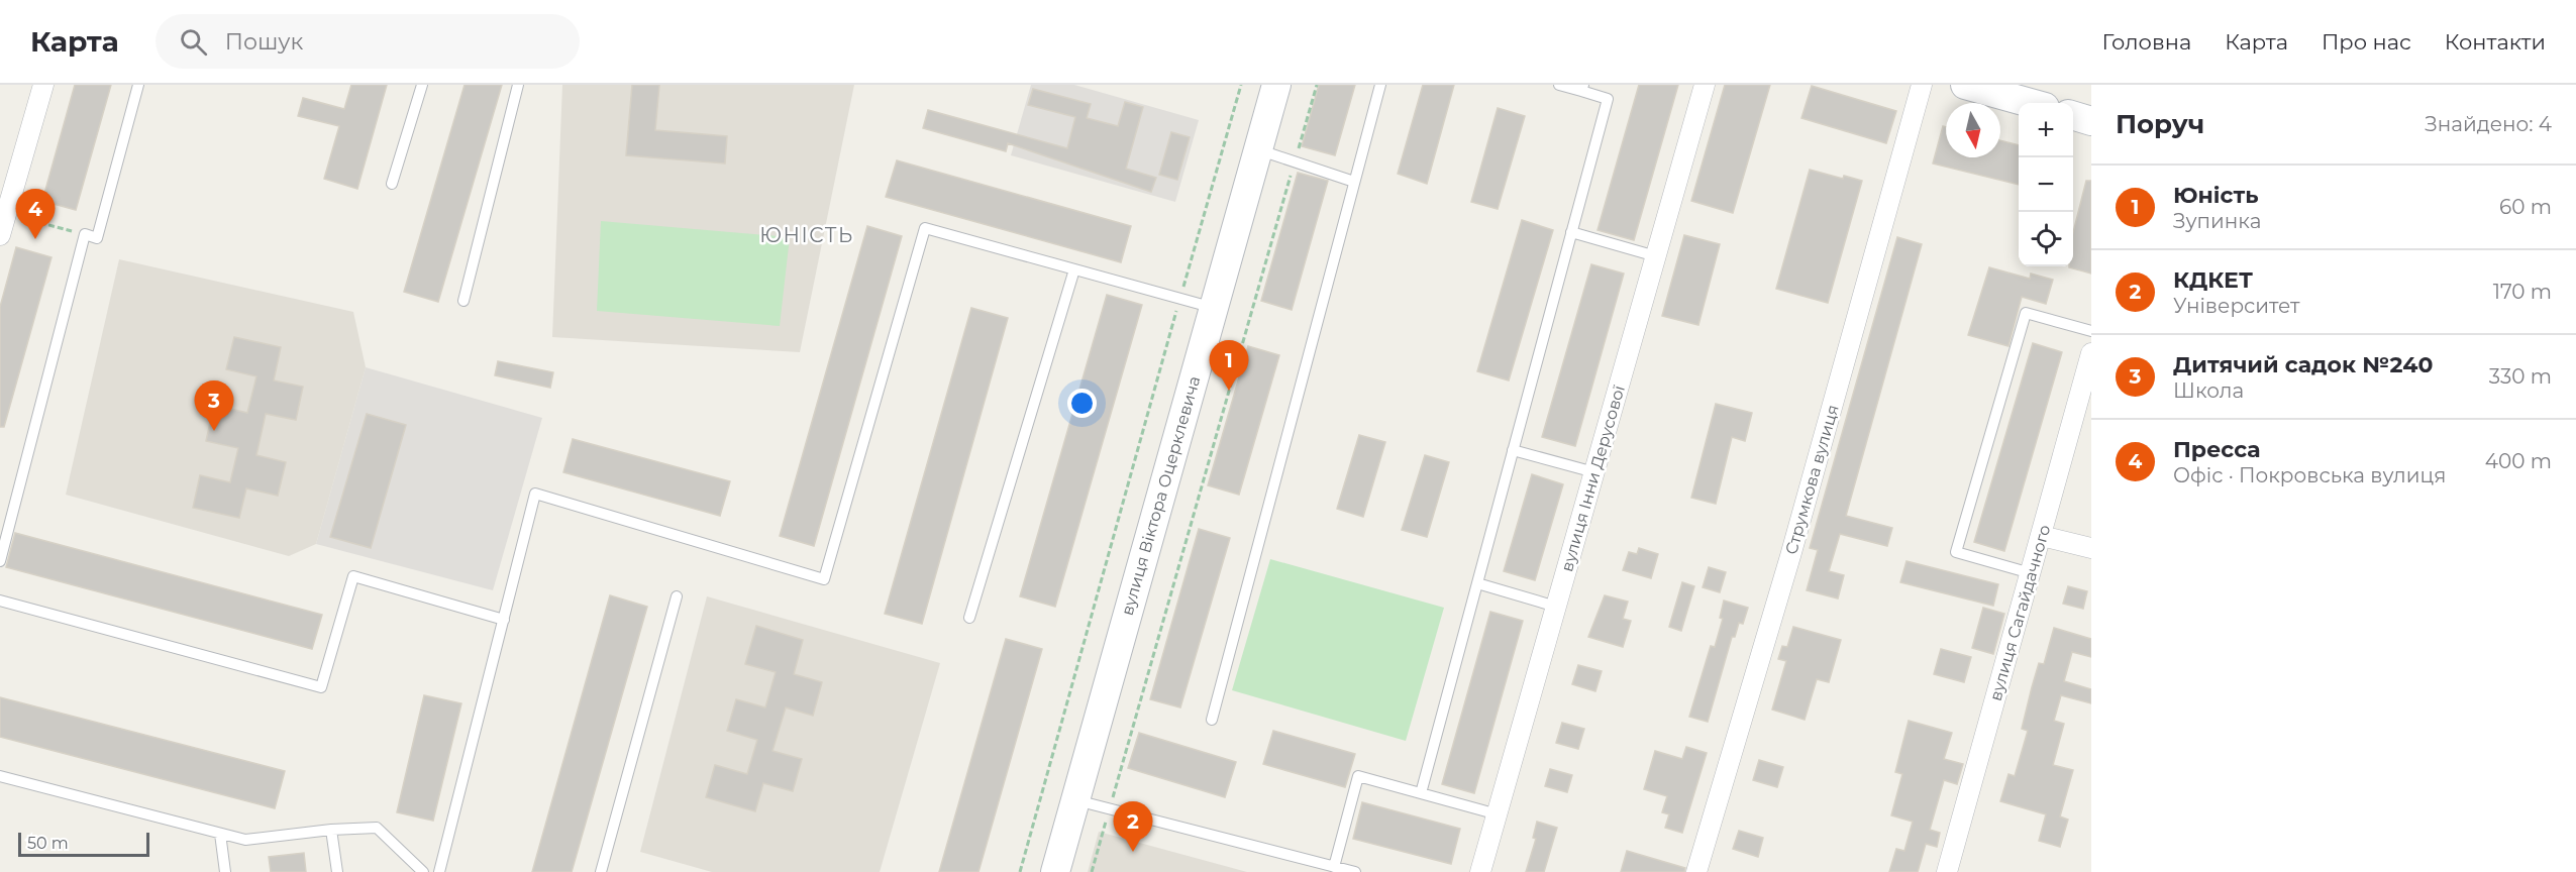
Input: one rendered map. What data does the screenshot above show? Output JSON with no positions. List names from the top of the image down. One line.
{"streets":{"street":["вулиця Інни Дерусової","Струмкова вулиця","вулиця Віктора Оцерклевича","вулиця Сагайдачного"]},"districts":["ЮНІСТЬ"],"scale_bar":"50 m","north":"bottom","page":{"header":"Карта","search":"Пошук","nav":["Головна","Карта","Про нас","Контакти"],"heading":["Поруч","Знайдено: 4"],"map_buttons":["+","−"],"list":[{"mark":"1","name":"Юність","note":"Зупинка","value":"60 m"},{"mark":"2","name":"КДКЕТ","note":"Університет","value":"170 m"},{"mark":"3","name":"Дитячий садок №240","note":"Школа","value":"330 m"},{"mark":"4","name":"Пресса","note":"Офіс · Покровська вулиця","value":"400 m"}],"pins":["4","1","3","2"],"scale":"50 m"}}
